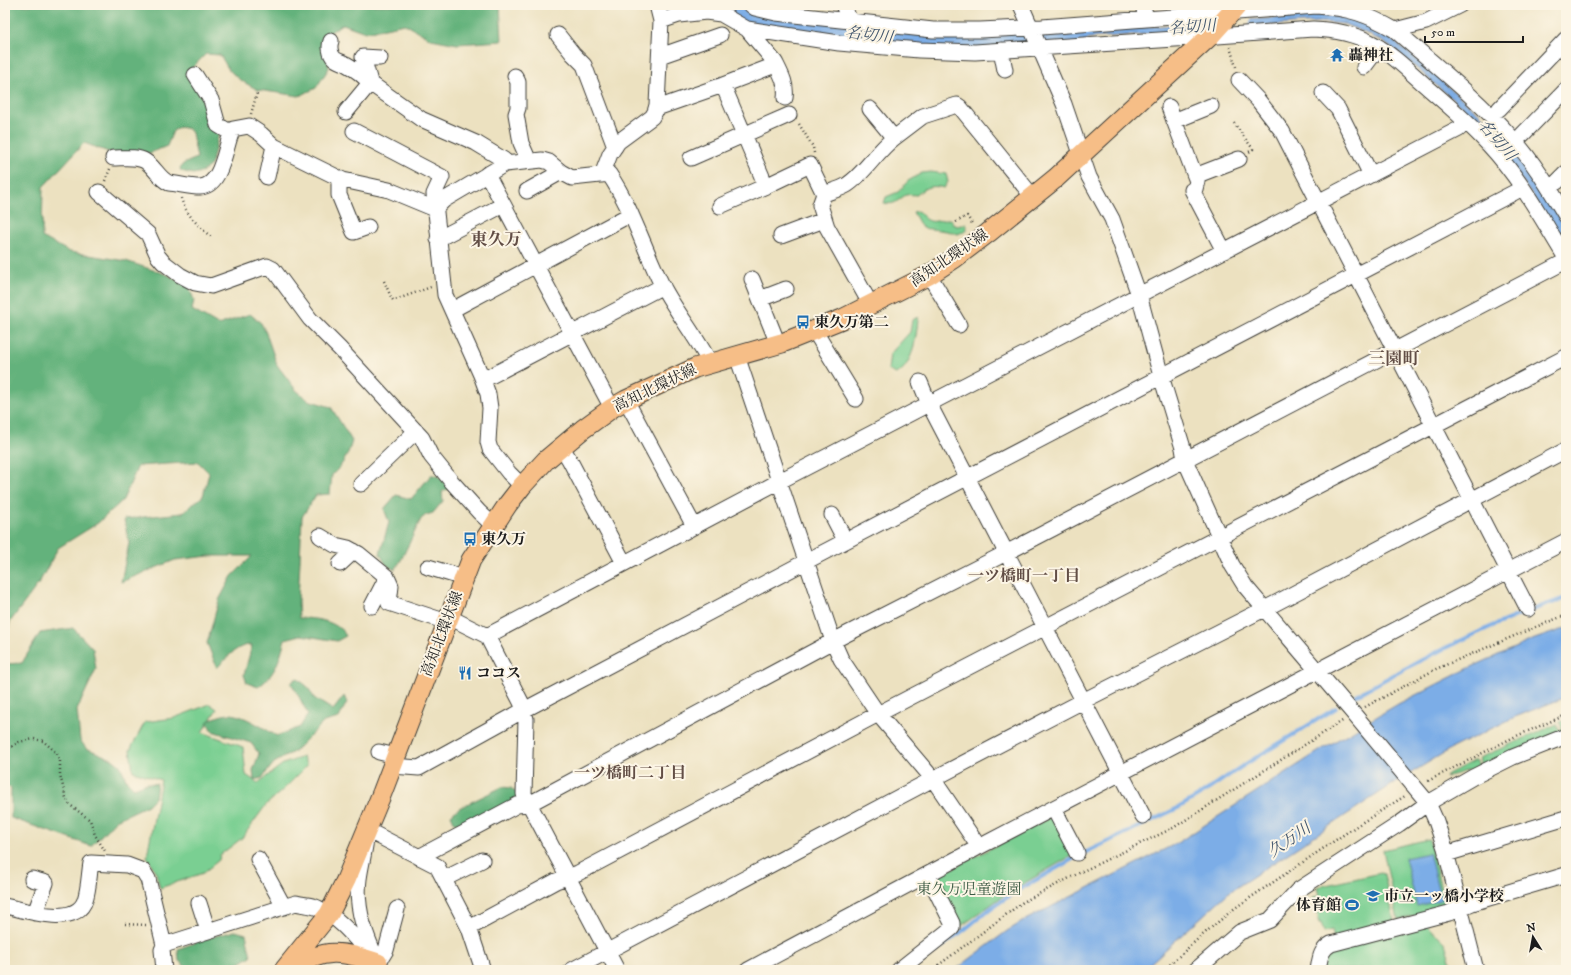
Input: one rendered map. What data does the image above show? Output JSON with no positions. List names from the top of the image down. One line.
{"streets":{"main road":["高知北環状線"]},"districts":["東久万","三園町","一ツ橋町一丁目","一ツ橋町二丁目"],"water":["名切川","久万川"],"parks":["東久万児童遊園"],"places":{"temple":["轟神社"],"bus stop":["東久万第二","東久万"],"restaurant":["ココス"],"school or university":["市立一ッ橋小学校"],"sports":["体育館"]},"scale_bar":"50 m","north":"top"}
